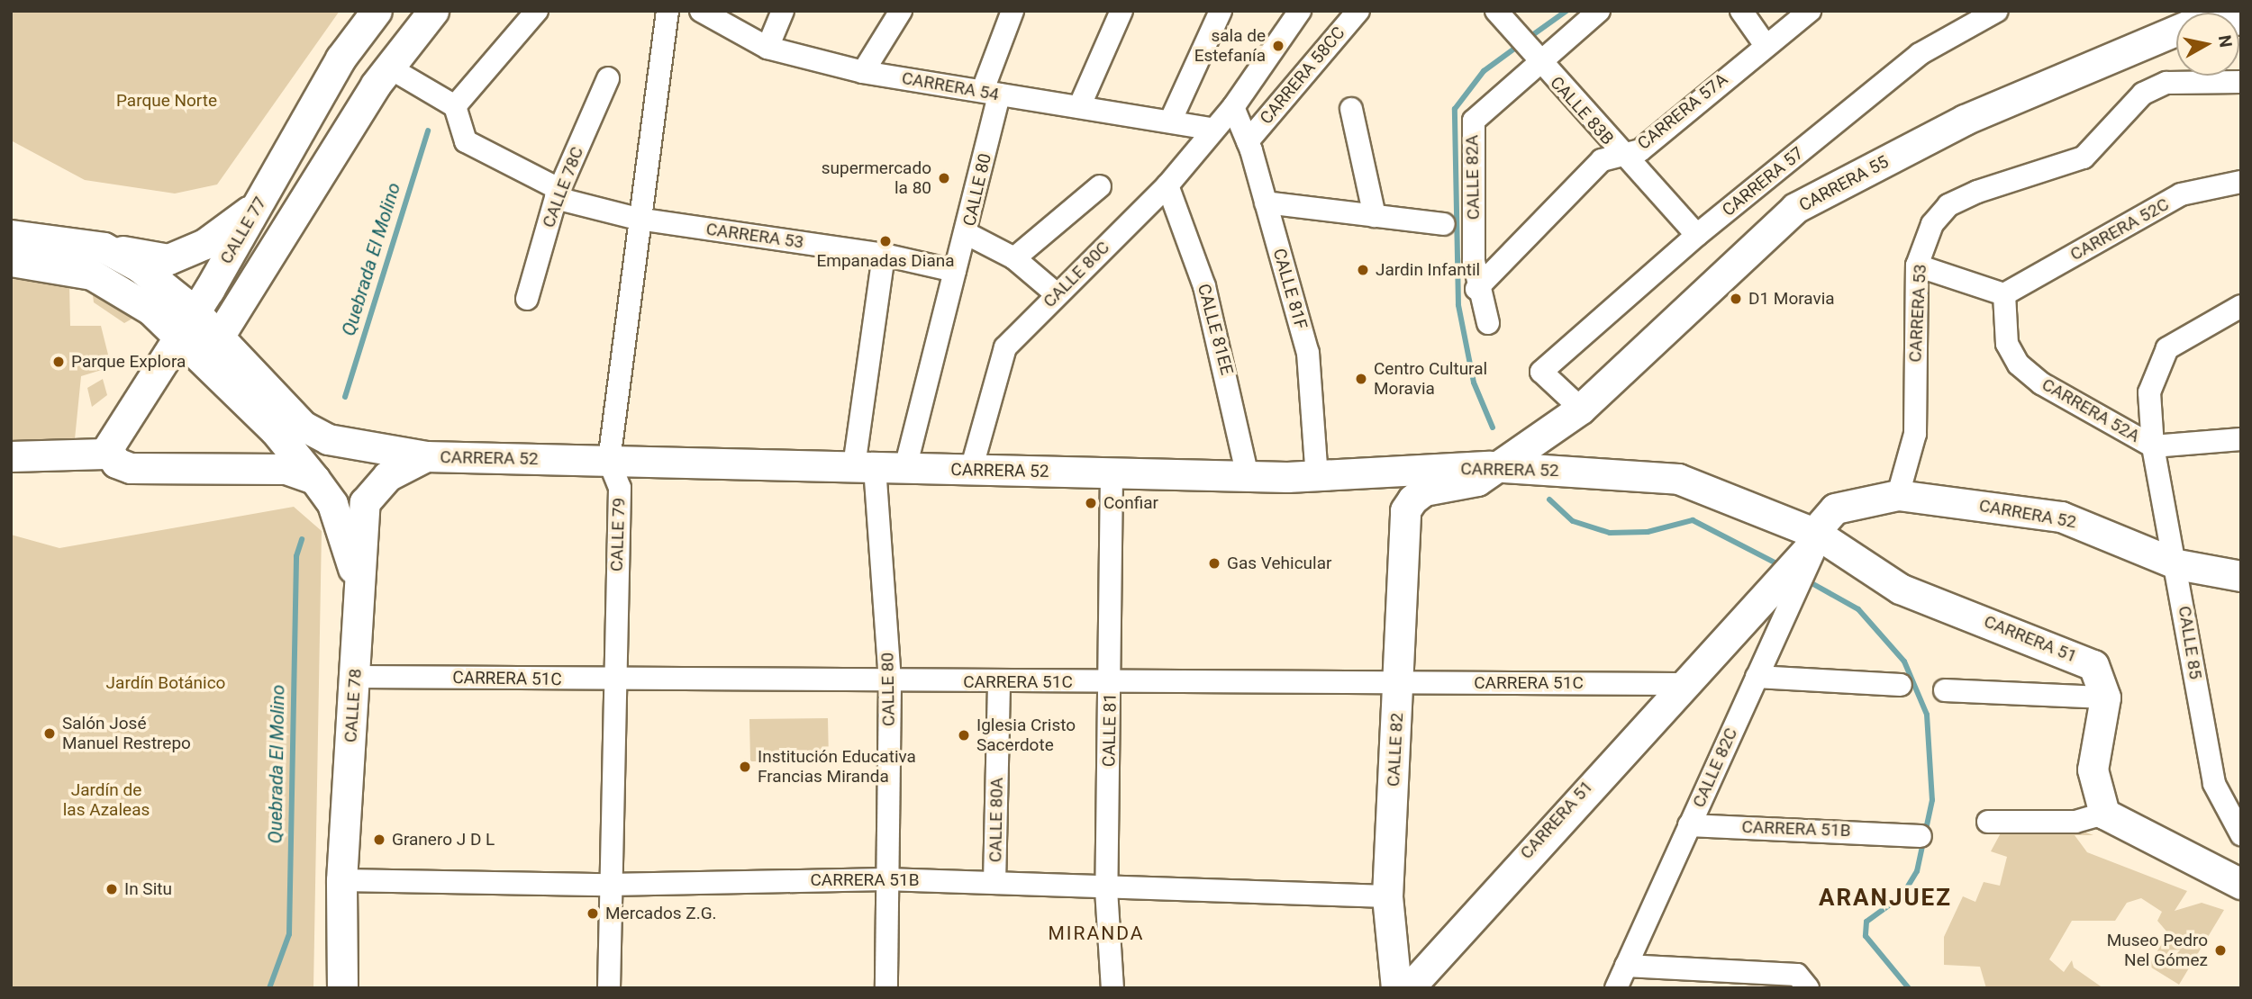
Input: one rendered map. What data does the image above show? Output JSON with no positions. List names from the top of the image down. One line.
{"streets":{"main road":["CARRERA 55","CALLE 77","CARRERA 52","CARRERA 51","CALLE 78","CALLE 82"],"street":["CARRERA 58CC","CARRERA 54","CALLE 83B","CARRERA 57A","CALLE 82A","CARRERA 57","CALLE 78C","CALLE 80","CARRERA 52C","CARRERA 53","CALLE 80C","CALLE 81F","CALLE 81EE","CARRERA 52A","CALLE 79","CALLE 85","CARRERA 51C","CALLE 81","CALLE 82C","CALLE 80A","CARRERA 51B"]},"crossings":[["CARRERA 58CC","CALLE 81F"],["CARRERA 54","CALLE 80"],["CARRERA 54","CALLE 80C"],["CALLE 83B","CARRERA 57A"],["CALLE 83B","CALLE 82A"],["CALLE 83B","CARRERA 57"],["CARRERA 57A","CALLE 82A"],["CARRERA 57","CARRERA 55"],["CARRERA 55","CARRERA 52"],["CALLE 78C","CARRERA 53"],["CALLE 80","CARRERA 53"],["CALLE 80","CARRERA 52"],["CALLE 80","CARRERA 51C"],["CALLE 80","CARRERA 51B"],["CARRERA 52C","CARRERA 52A"],["CALLE 77","CARRERA 52"],["CARRERA 53","CARRERA 52"],["CARRERA 53","CALLE 79"],["CALLE 80C","CALLE 81F"],["CALLE 80C","CALLE 81EE"],["CALLE 80C","CARRERA 52"],["CALLE 81F","CARRERA 52"],["CALLE 81EE","CARRERA 52"],["CARRERA 52A","CALLE 85"],["CARRERA 52","CALLE 79"],["CARRERA 52","CARRERA 51"],["CARRERA 52","CALLE 85"],["CARRERA 52","CALLE 78"],["CARRERA 52","CALLE 81"],["CARRERA 52","CALLE 82C"],["CALLE 79","CARRERA 51C"],["CALLE 79","CARRERA 51B"],["CARRERA 51","CARRERA 51C"],["CARRERA 51","CALLE 82C"],["CARRERA 51C","CALLE 78"],["CARRERA 51C","CALLE 81"],["CARRERA 51C","CALLE 82"],["CARRERA 51C","CALLE 80A"],["CALLE 78","CARRERA 51B"],["CALLE 81","CARRERA 51B"],["CALLE 82","CARRERA 51B"],["CALLE 82C","CARRERA 51B"],["CALLE 80A","CARRERA 51B"]],"districts":["ARANJUEZ","MIRANDA"],"water":["Quebrada El Molino"],"parks":["Parque Norte","Jardín Botánico","Jardín de las Azaleas"],"places":["sala de Estefanía","supermercado la 80","Empanadas Diana","Jardin Infantil","D1 Moravia","Parque Explora","Centro Cultural Moravia","Confiar","Gas Vehicular","Salón José Manuel Restrepo","Iglesia Cristo Sacerdote","Institución Educativa Francias Miranda","Granero J D L","In Situ","Mercados Z.G.","Museo Pedro Nel Gómez"],"north":"right"}
